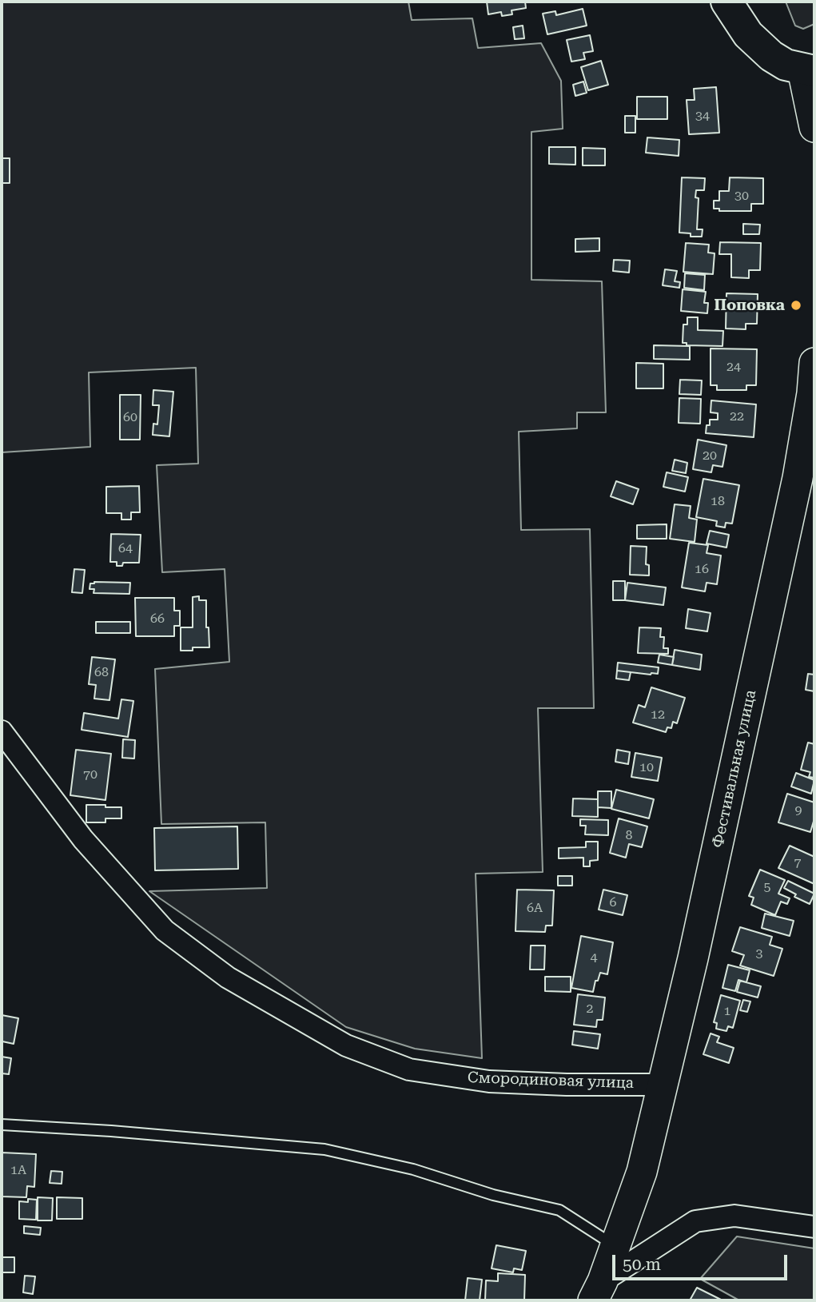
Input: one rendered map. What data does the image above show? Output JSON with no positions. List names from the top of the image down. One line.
{"streets":{"street":["Фестивальная улица","Смородиновая улица"]},"crossings":[["Фестивальная улица","Смородиновая улица"]],"places":["Поповка"],"house_numbers":["34","30","24","22","60","20","18","64","16","66","68","12","10","70","9","8","7","5","6","6А","3","4","2","1","1А"],"scale_bar":"50 m"}
